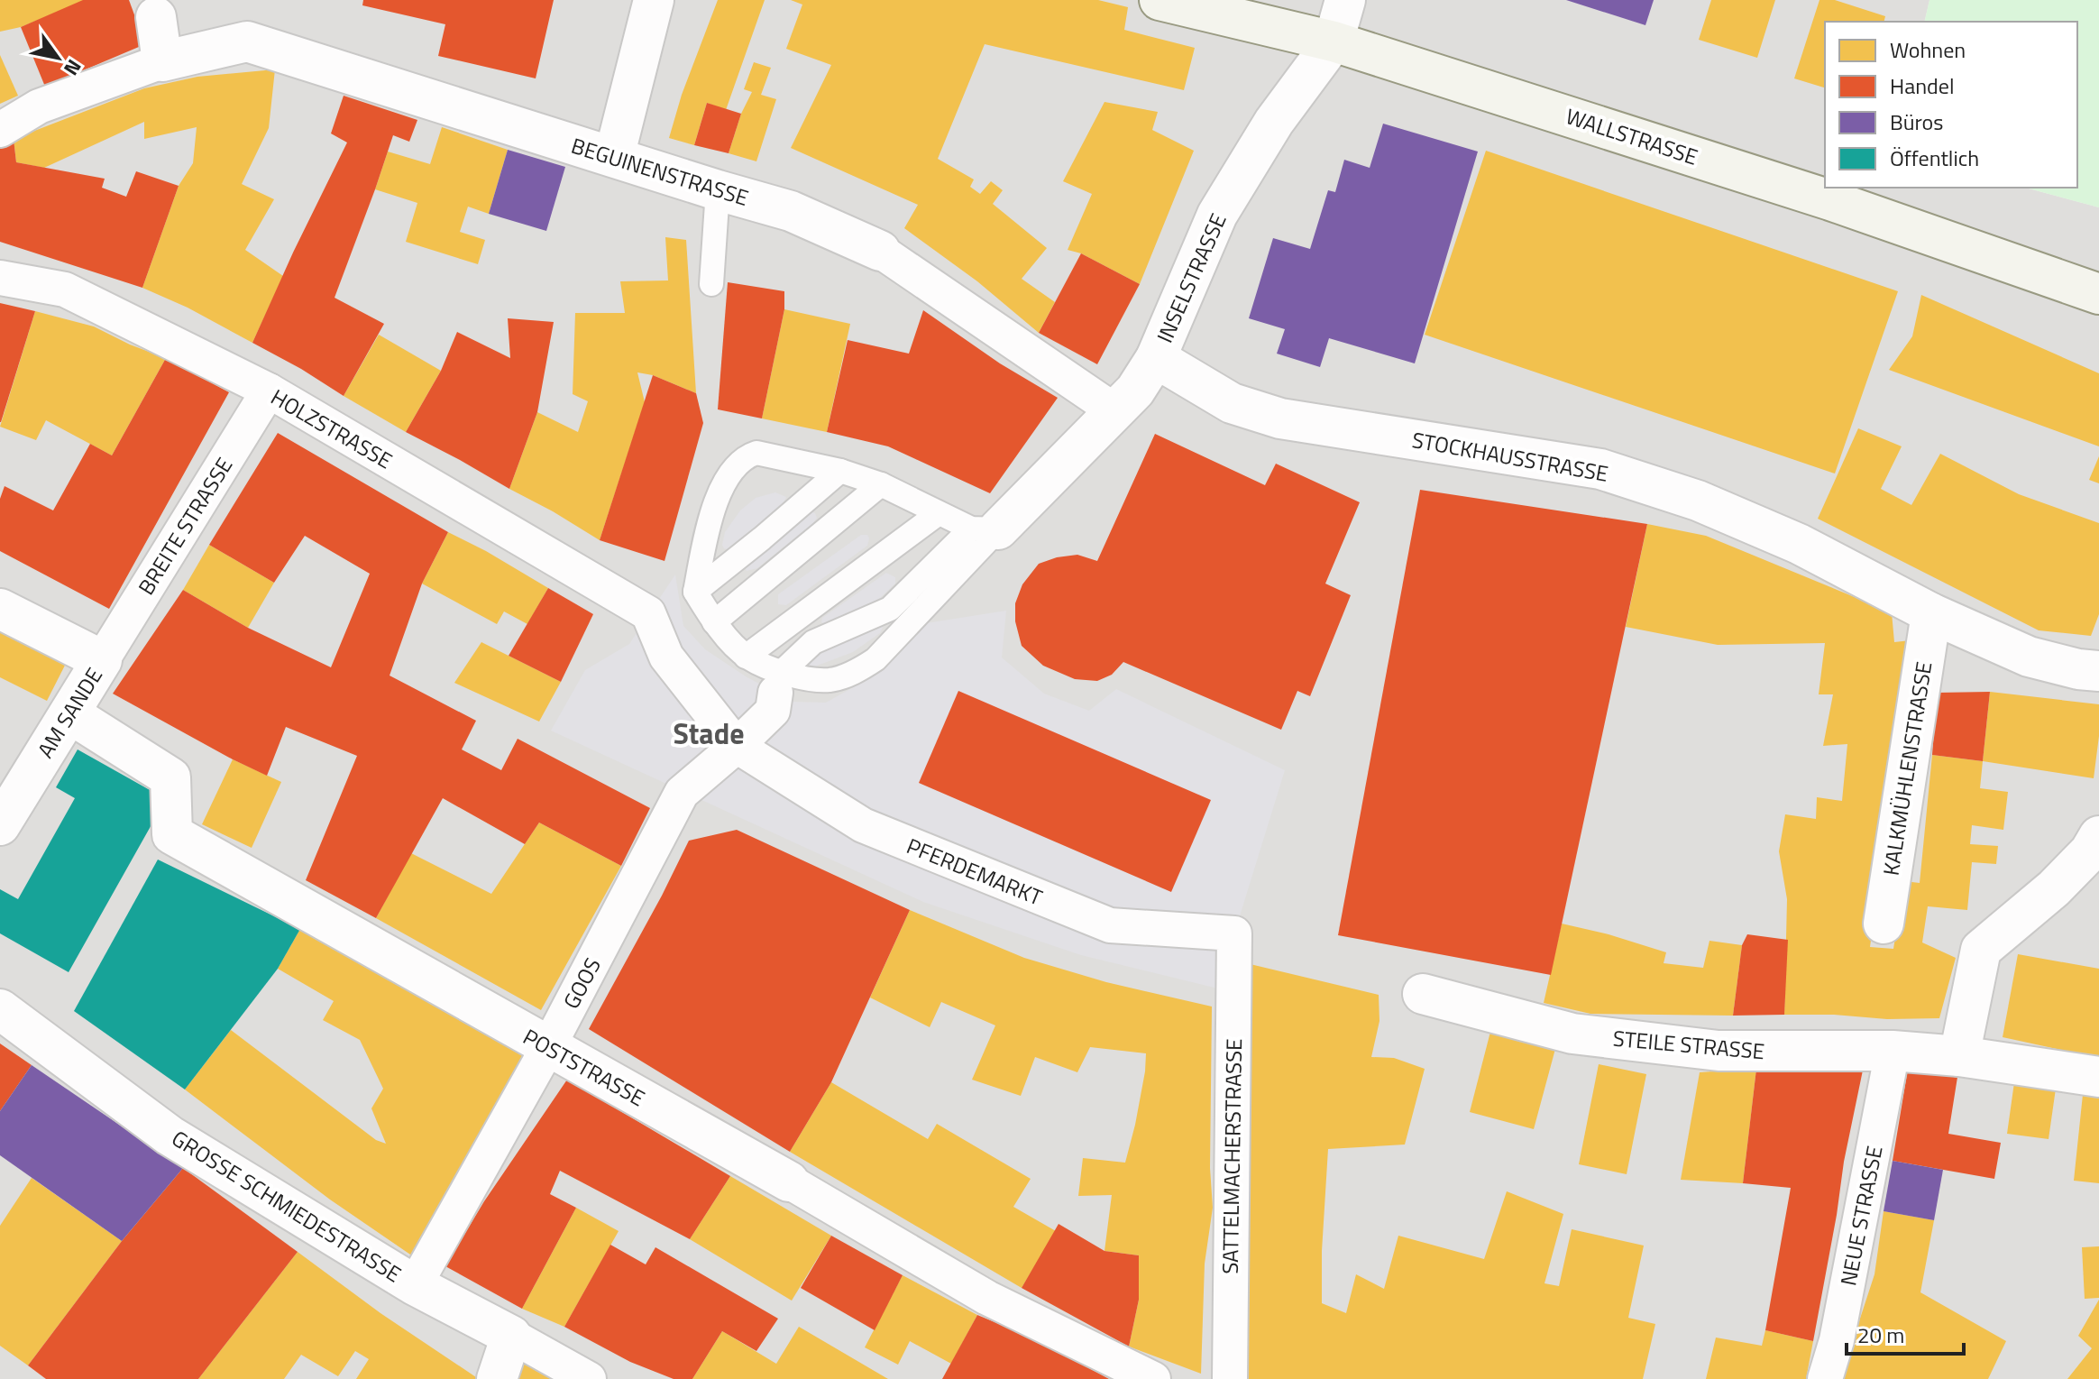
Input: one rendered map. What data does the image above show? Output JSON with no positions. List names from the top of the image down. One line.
{"streets":{"main road":["WALLSTRASSE"],"street":["BEGUINENSTRASSE","INSELSTRASSE","HOLZSTRASSE","STOCKHAUSSTRASSE","BREITE STRASSE","AM SANDE","KALKMÜHLENSTRASSE","PFERDEMARKT","GOOS","STEILE STRASSE","POSTSTRASSE","SATTELMACHERSTRASSE","GROSSE SCHMIEDESTRASSE","NEUE STRASSE"]},"crossings":[["WALLSTRASSE","INSELSTRASSE"],["BEGUINENSTRASSE","INSELSTRASSE"],["INSELSTRASSE","STOCKHAUSSTRASSE"],["HOLZSTRASSE","BREITE STRASSE"],["HOLZSTRASSE","PFERDEMARKT"],["STOCKHAUSSTRASSE","KALKMÜHLENSTRASSE"],["BREITE STRASSE","AM SANDE"],["AM SANDE","POSTSTRASSE"],["PFERDEMARKT","GOOS"],["PFERDEMARKT","SATTELMACHERSTRASSE"],["GOOS","POSTSTRASSE"],["GOOS","GROSSE SCHMIEDESTRASSE"],["STEILE STRASSE","NEUE STRASSE"]],"districts":["Stade"],"legend":["Wohnen","Handel","Büros","Öffentlich"],"scale_bar":"20 m","north":"bottom right"}
